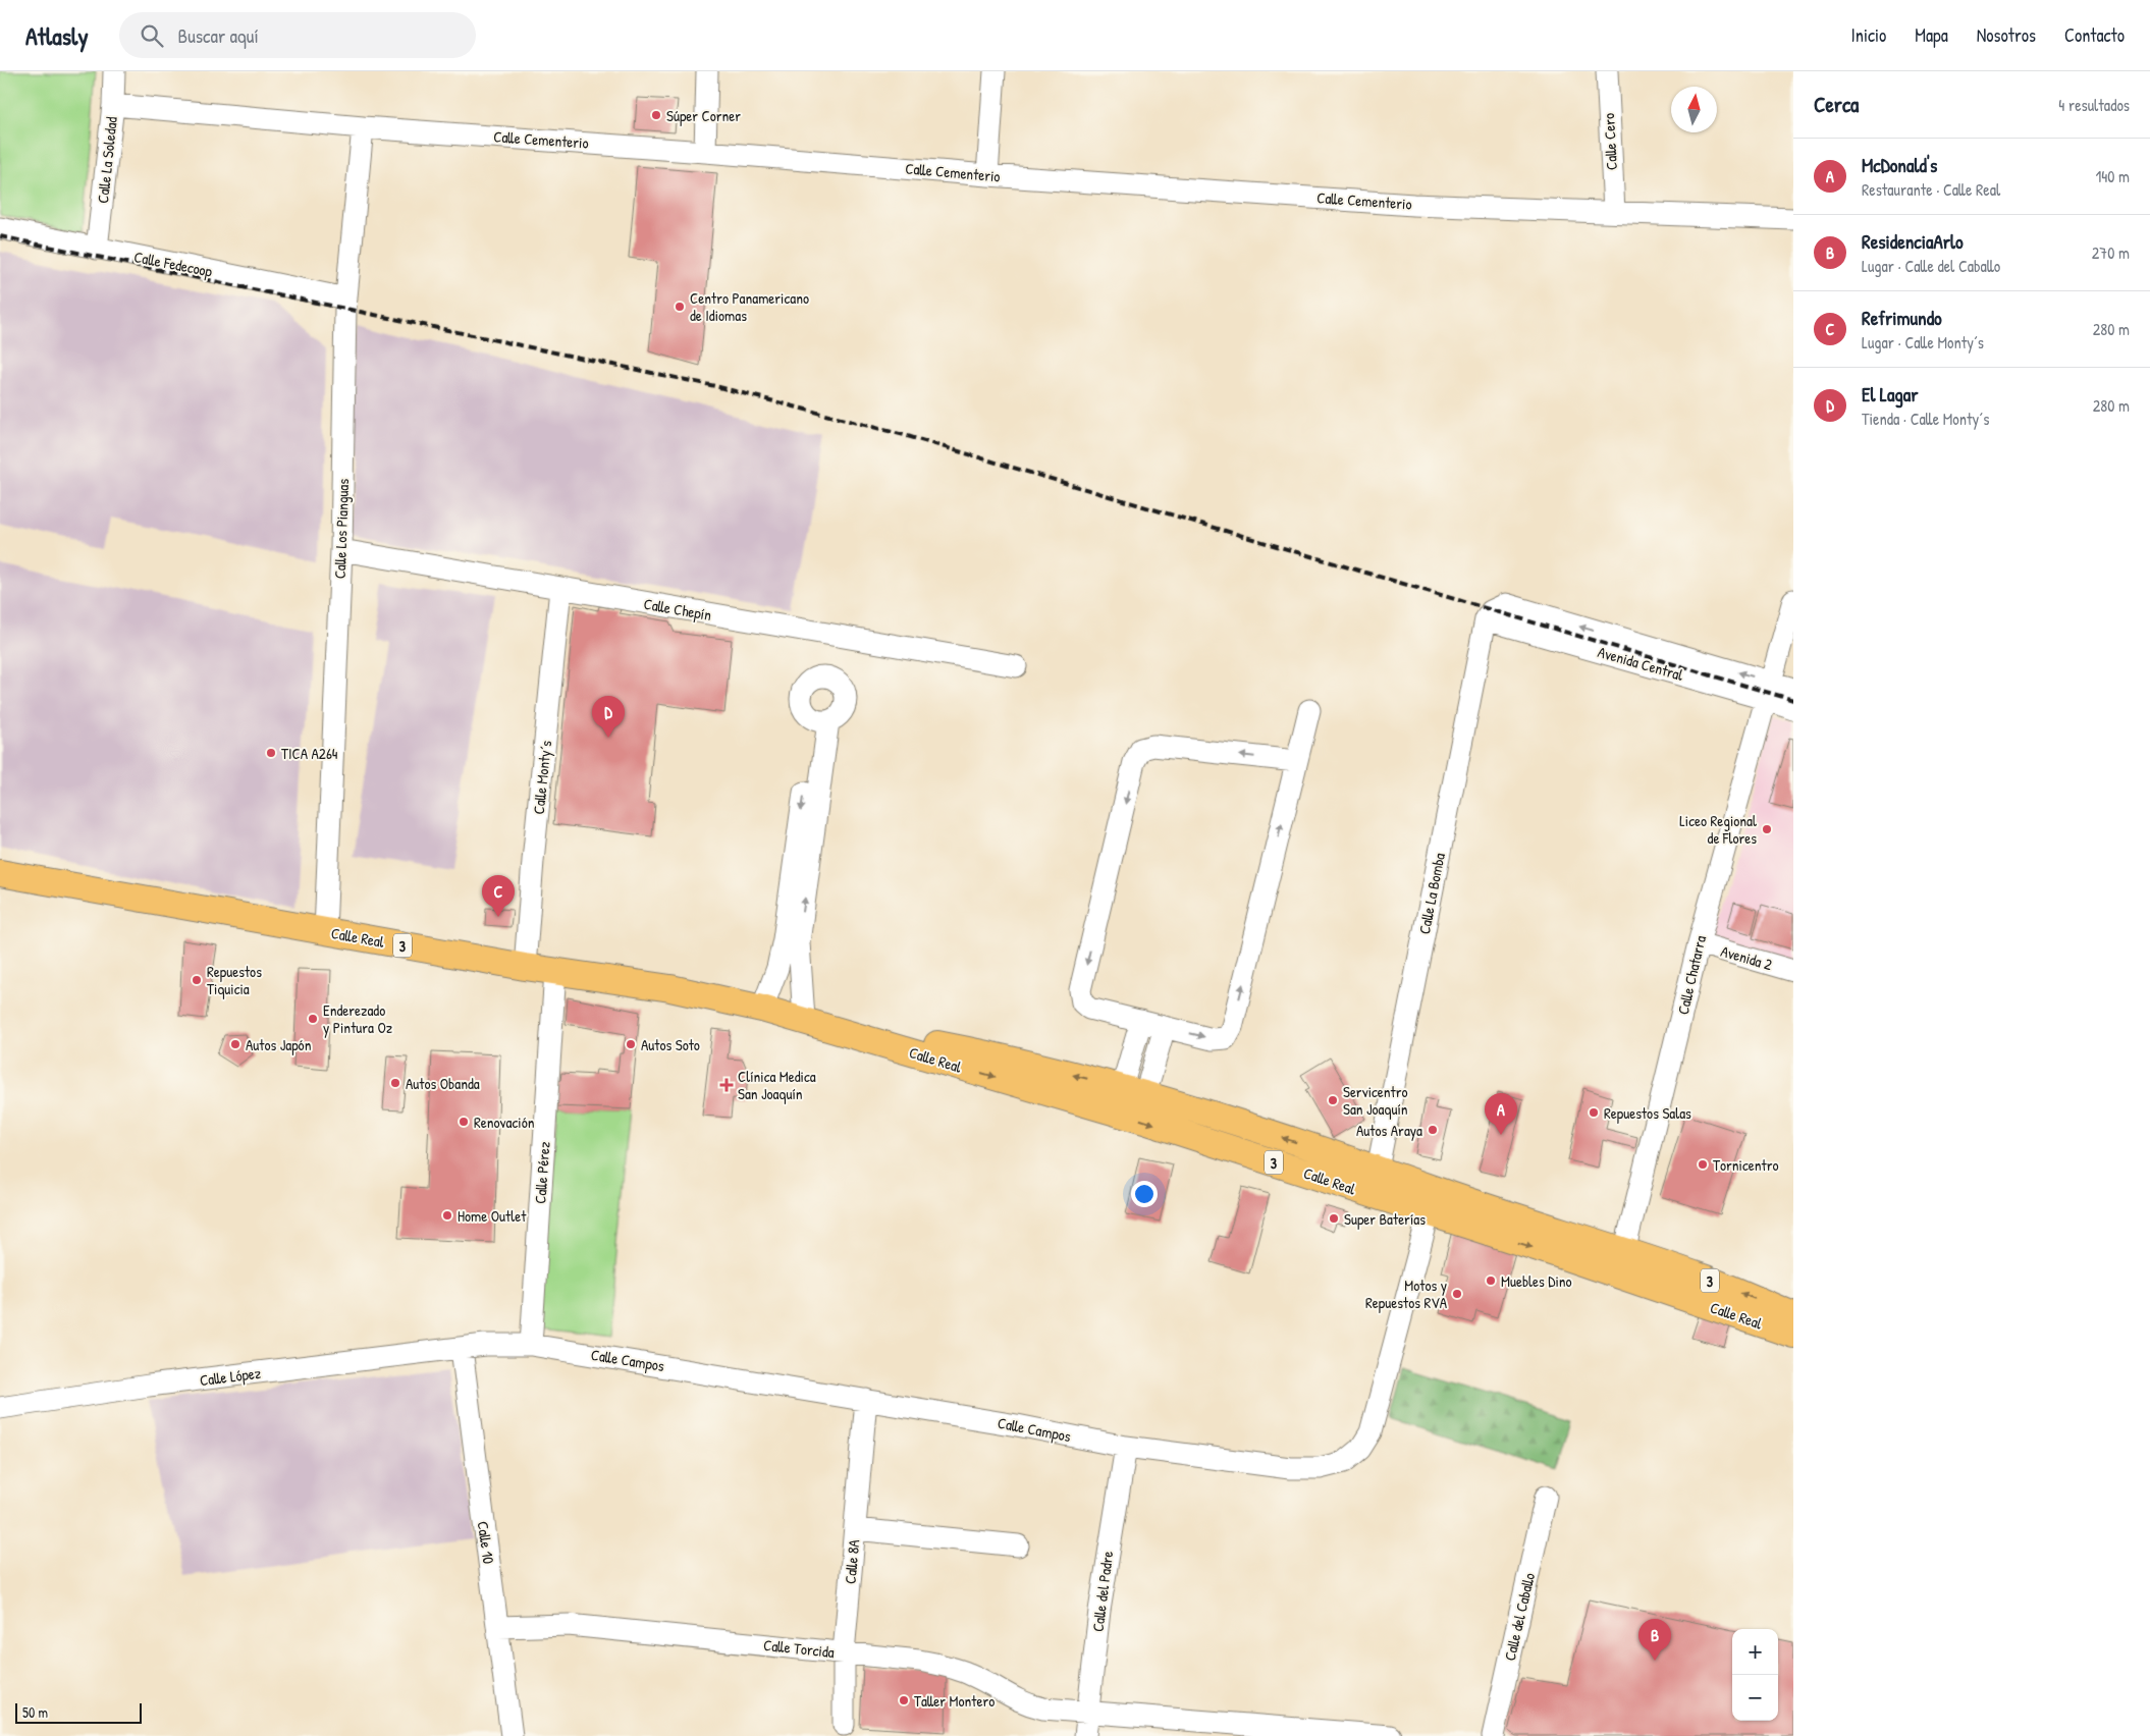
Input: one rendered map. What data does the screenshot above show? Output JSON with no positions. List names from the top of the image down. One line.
{"streets":{"main road":["Calle Real","3"],"street":["Calle Cementerio","Calle Cero","Calle La Soledad","Calle Fedecoop","Calle Los Pianguas","Calle Chepín","Avenida Central","Calle Monty´s","Calle La Bomba","Avenida 2","Calle Chatarra","Calle Pérez","Calle Campos","Calle López","Calle 10","Calle 8A","Calle del Padre","Calle del Caballo","Calle Torcida"]},"crossings":[["Calle Cementerio","Calle Cero"],["Calle Cementerio","Calle La Soledad"],["Calle Cementerio","Calle Los Pianguas"],["Calle La Soledad","Calle Fedecoop"],["Calle Fedecoop","Calle Los Pianguas"],["Calle Los Pianguas","Calle Chepín"],["Calle Los Pianguas","Calle Real"],["Calle Chepín","Calle Monty´s"],["Avenida Central","Calle La Bomba"],["Avenida Central","Calle Chatarra"],["Calle Monty´s","Calle Real"],["Calle La Bomba","Calle Real"],["Calle Real","Calle Chatarra"],["Calle Real","Calle Pérez"],["Calle Real","Calle Campos"],["Avenida 2","Calle Chatarra"],["Calle Pérez","Calle Campos"],["Calle Campos","Calle López"],["Calle Campos","Calle 10"],["Calle Campos","Calle 8A"],["Calle Campos","Calle del Padre"],["Calle López","Calle 10"],["Calle 10","Calle Torcida"],["Calle 8A","Calle Torcida"],["Calle del Padre","Calle Torcida"]],"places":{"other":["Súper Corner","Centro Panamericano de Idiomas","TICA A264","Liceo Regional de Flores","Repuestos Tiquicia","Enderezado y Pintura Oz","Autos Japón","Autos Soto","Autos Obanda","Servicentro San Joaquín","Repuestos Salas","Renovación","Autos Araya","Tornicentro","Home Outlet","Super Baterías","Muebles Dino","Motos y Repuestos RVA","Taller Montero"],"health":["Clínica Medica San Joaquín"]},"scale_bar":"50 m","north":"top","page":{"header":"Atlasly","search":"Buscar aquí","nav":["Inicio","Mapa","Nosotros","Contacto"],"heading":["Cerca","4 resultados"],"list":[{"mark":"A","name":"McDonald's","note":"Restaurante · Calle Real","value":"140 m"},{"mark":"B","name":"ResidenciaArlo","note":"Lugar · Calle del Caballo","value":"270 m"},{"mark":"C","name":"Refrimundo","note":"Lugar · Calle Monty´s","value":"280 m"},{"mark":"D","name":"El Lagar","note":"Tienda · Calle Monty´s","value":"280 m"}],"pins":["D","C","A","B"],"map_buttons":["+","−"],"scale":"50 m"}}
